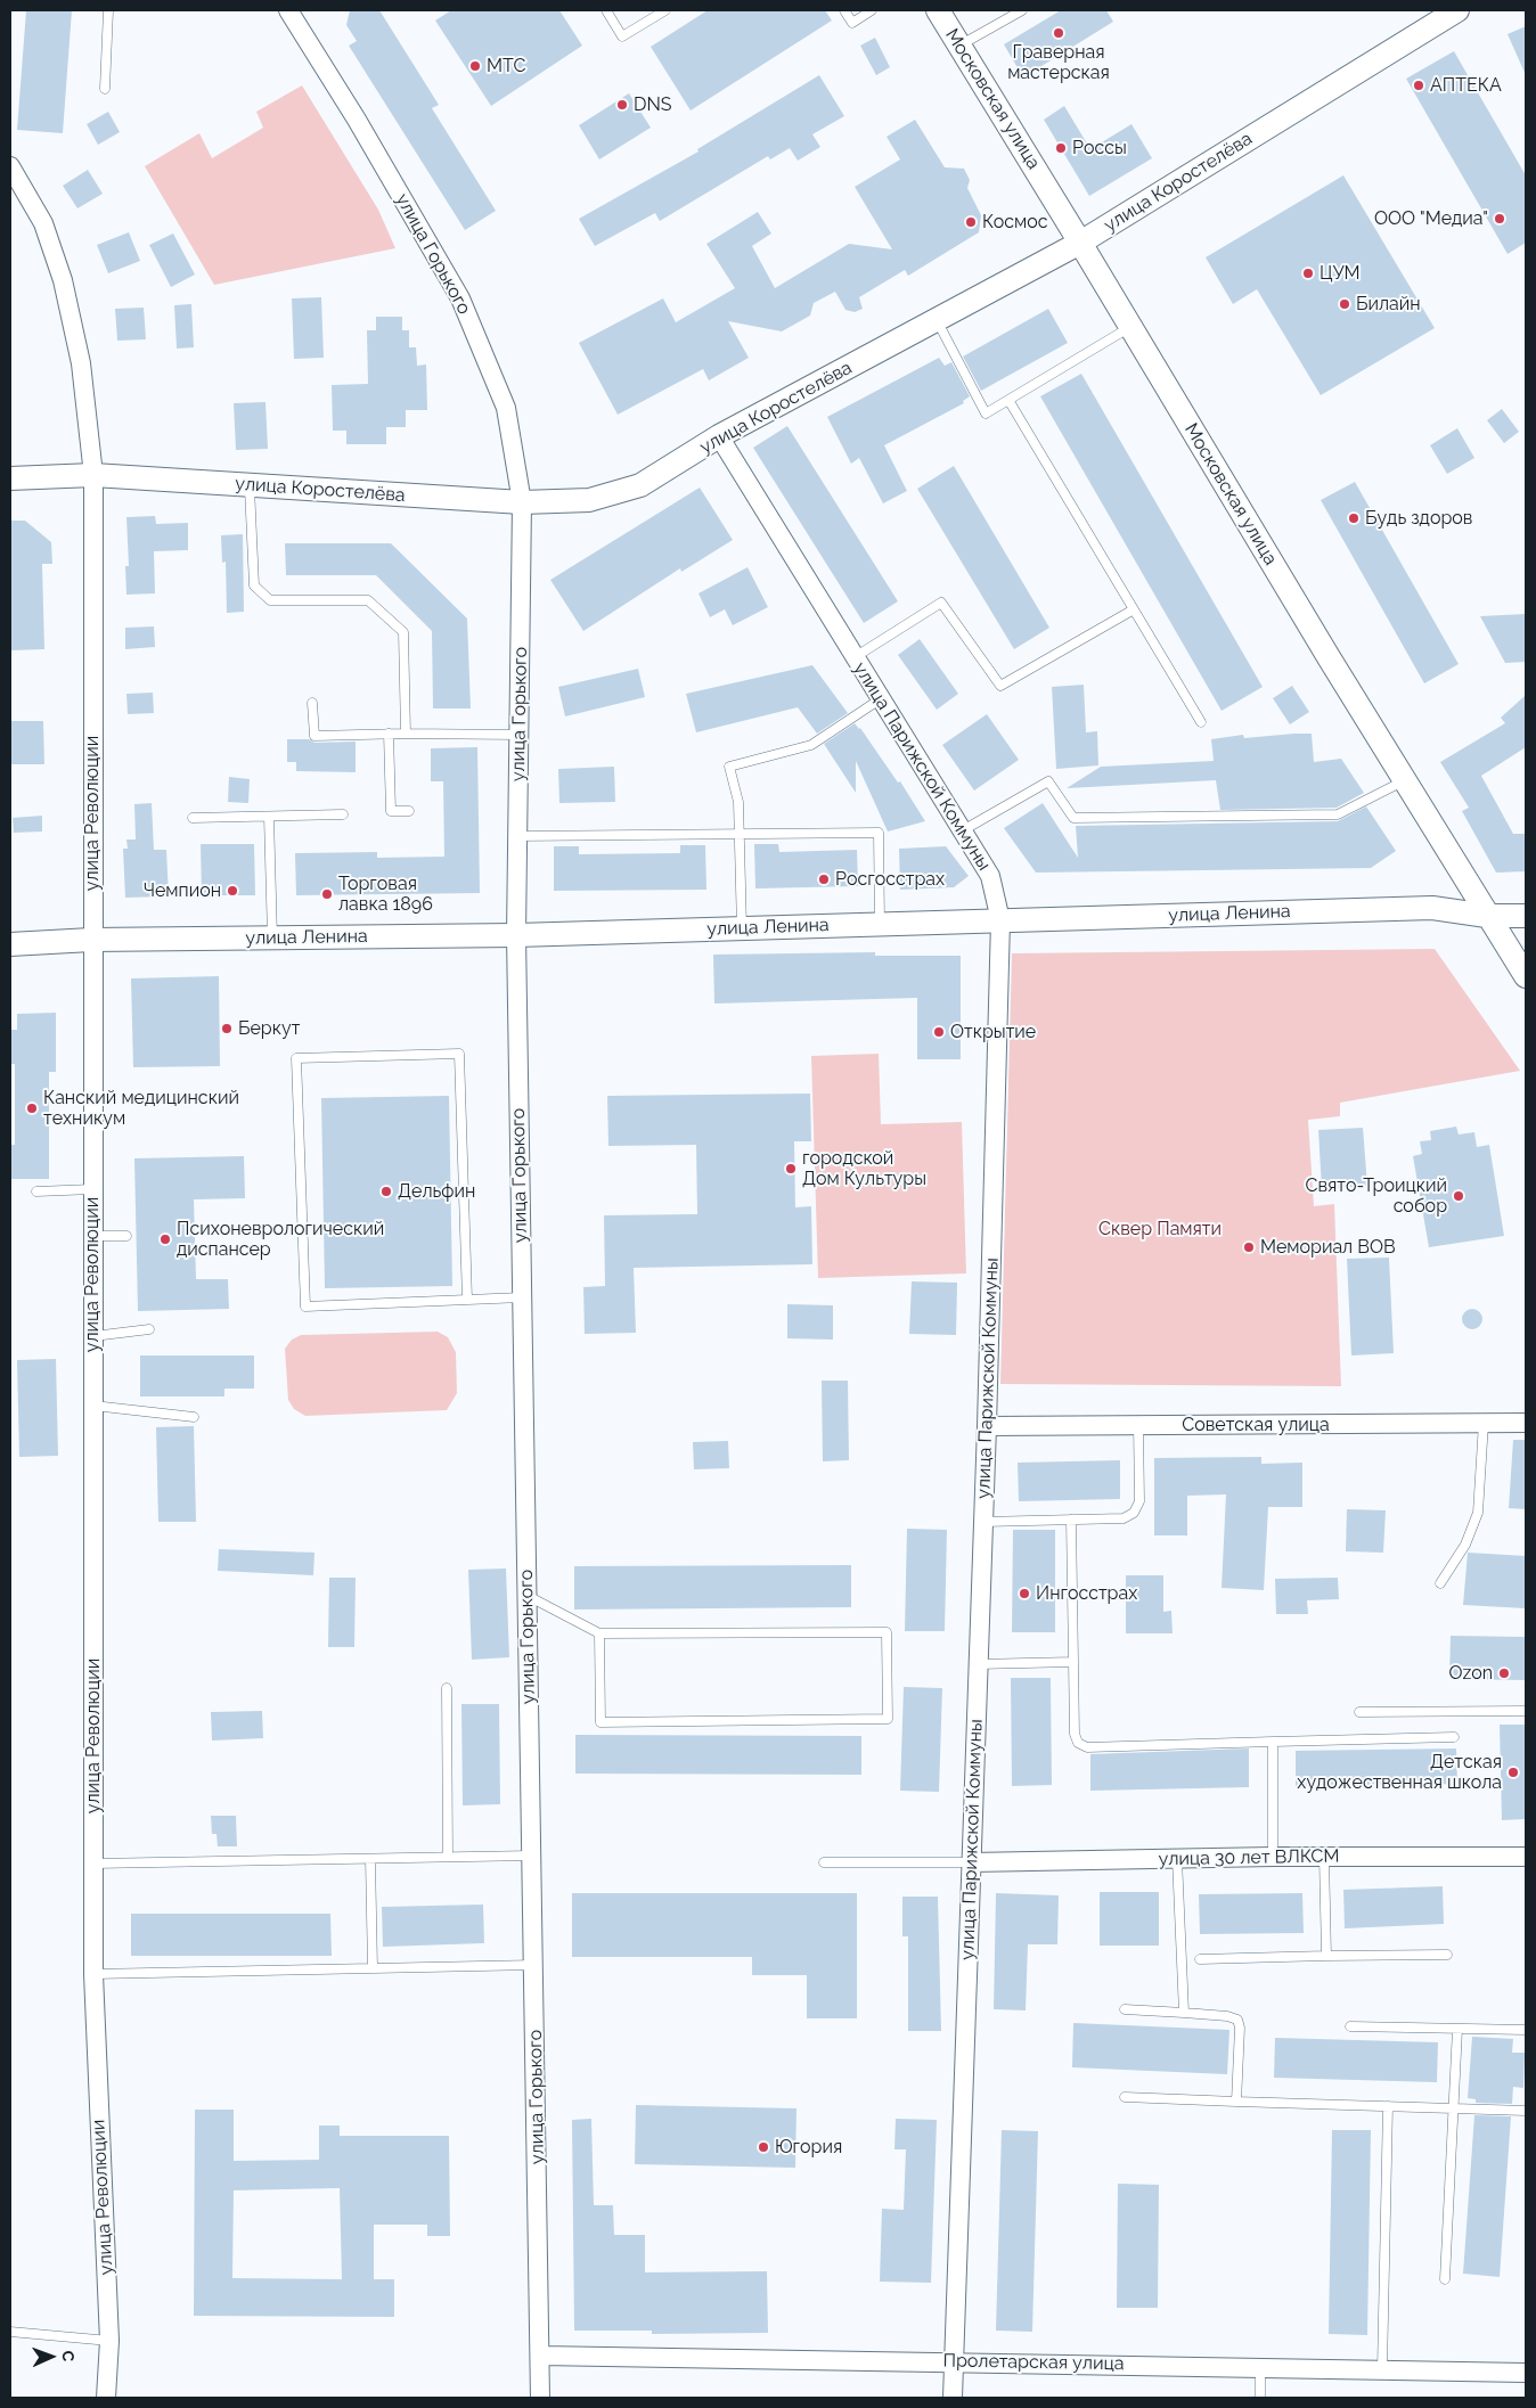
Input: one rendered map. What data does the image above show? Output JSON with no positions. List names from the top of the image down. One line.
{"streets":{"street":["Московская улица","улица Коростелёва","улица Горького","улица Парижской Коммуны","улица Революции","улица Ленина","Советская улица","улица 30 лет ВЛКСМ","Пролетарская улица"]},"crossings":[["Московская улица","улица Коростелёва"],["Московская улица","улица Ленина"],["улица Коростелёва","улица Горького"],["улица Коростелёва","улица Парижской Коммуны"],["улица Коростелёва","улица Революции"],["улица Горького","улица Ленина"],["улица Горького","Пролетарская улица"],["улица Парижской Коммуны","улица Ленина"],["улица Парижской Коммуны","Советская улица"],["улица Парижской Коммуны","улица 30 лет ВЛКСМ"],["улица Парижской Коммуны","Пролетарская улица"],["улица Революции","улица Ленина"]],"parks":["Сквер Памяти"],"places":["Граверная мастерская","МТС","АПТЕКА","DNS","Россы","ООО \"Медиа\"","Космос","ЦУМ","Билайн","Будь здоров","Росгосстрах","Чемпион","Торговая лавка 1896","Беркут","Открытие","Канский медицинский техникум","городской Дом Культуры","Дельфин","Свято-Троицкий собор","Психоневрологический диспансер","Мемориал ВОВ","Ингосстрах","Ozon","Детская художественная школа","Югория"],"north":"right"}
